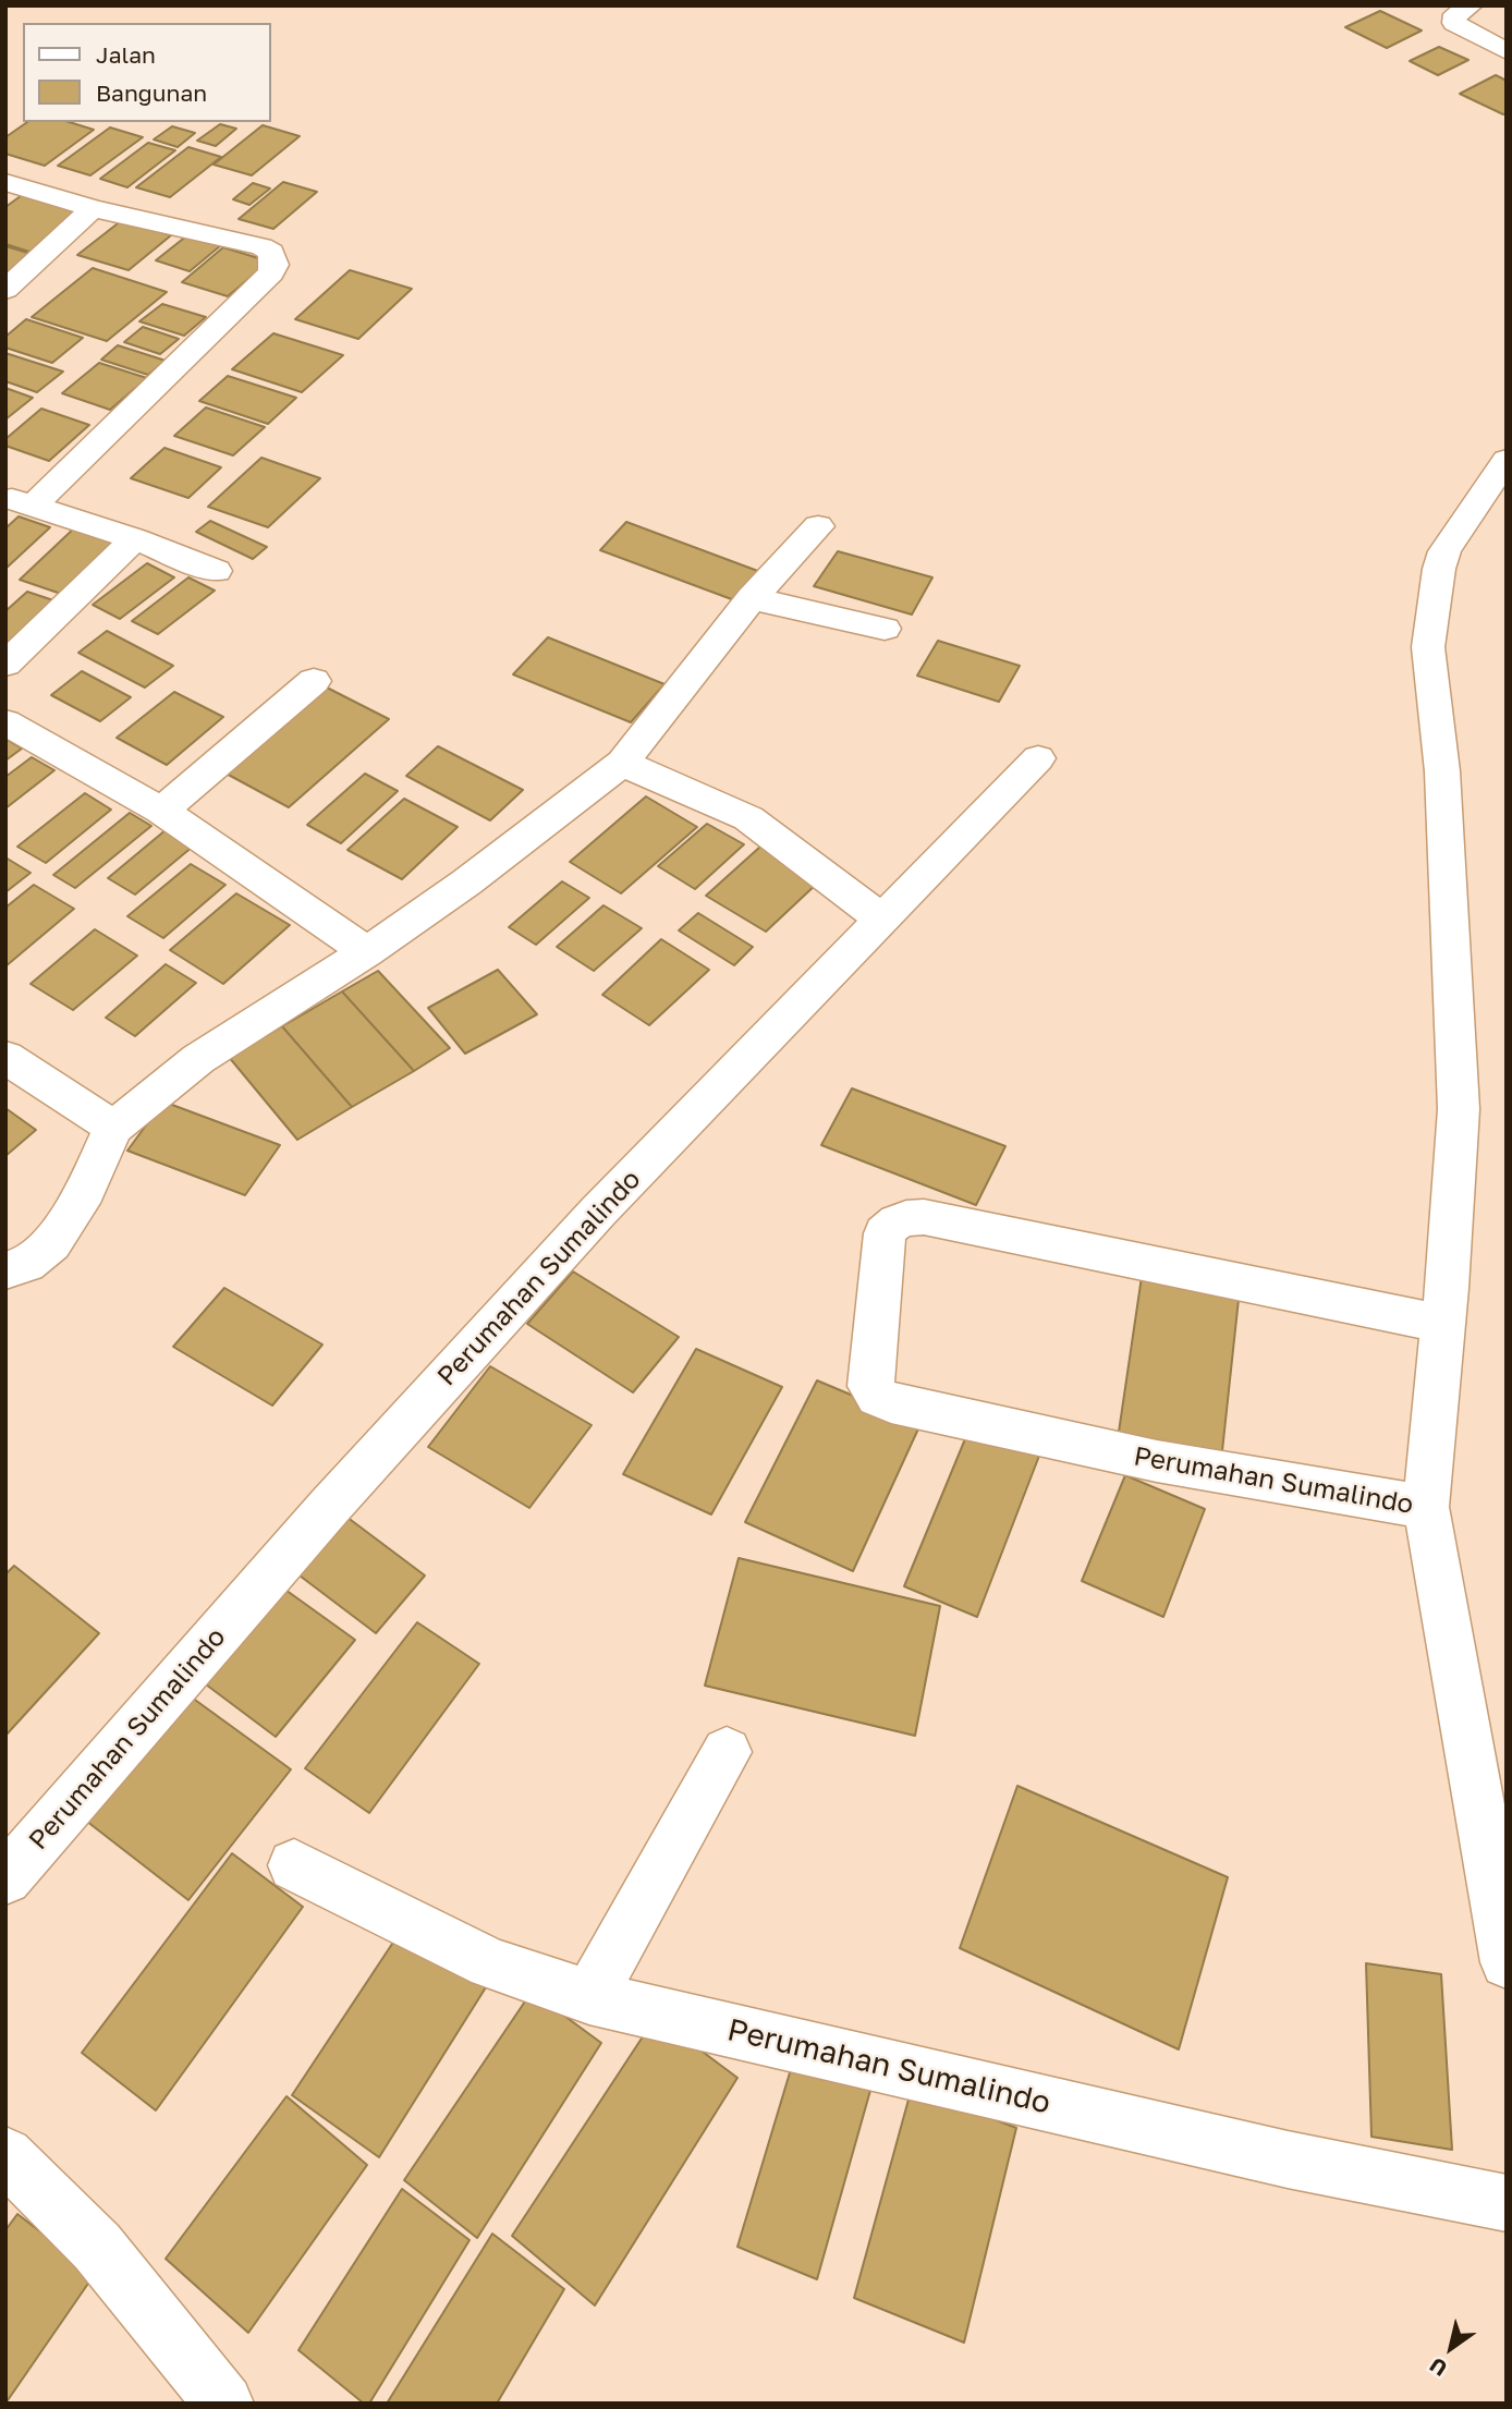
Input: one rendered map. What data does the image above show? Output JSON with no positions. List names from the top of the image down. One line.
{"streets":{"street":["Perumahan Sumalindo"]},"legend":["Jalan","Bangunan"],"north":"bottom left"}
